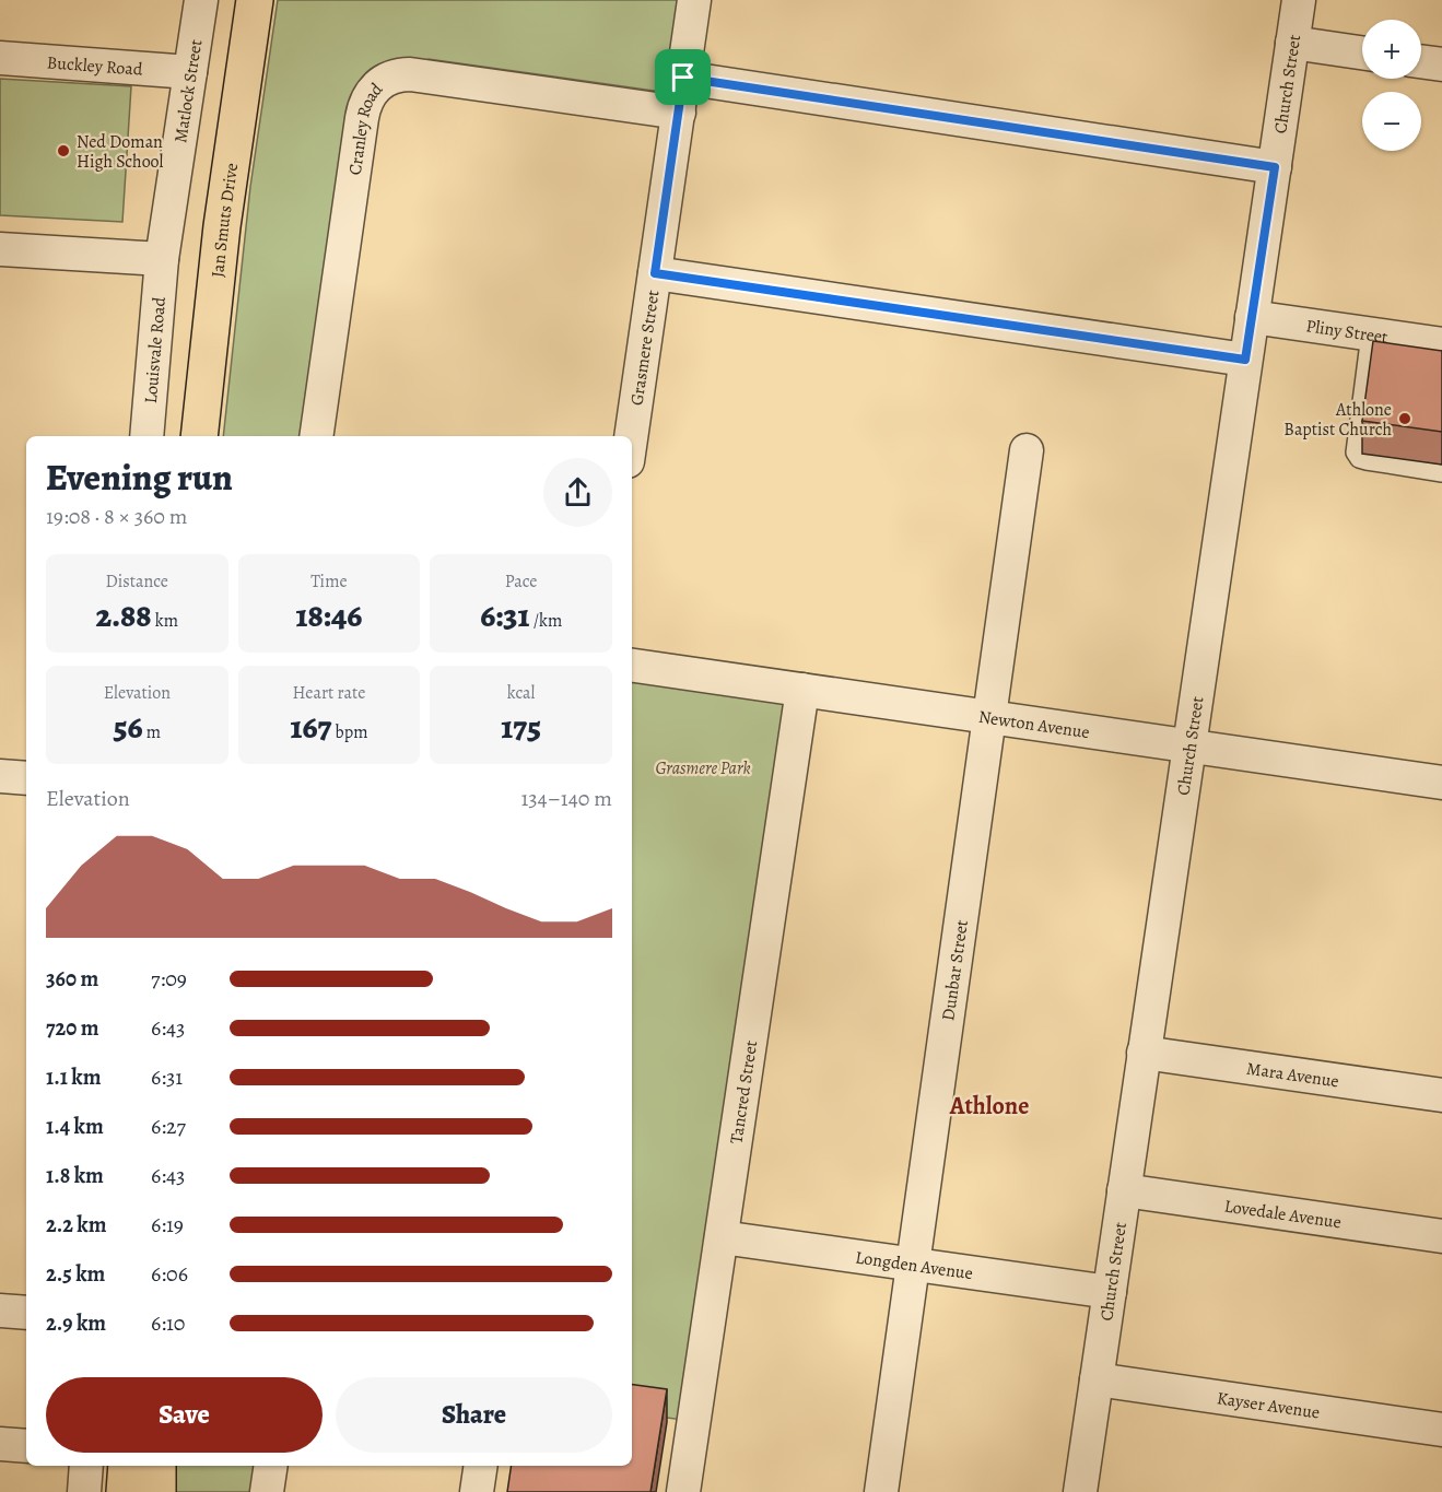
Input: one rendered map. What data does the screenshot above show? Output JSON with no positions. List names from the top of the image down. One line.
{"streets":{"main road":["Jan Smuts Drive"],"street":["Buckley Road","Church Street","Matlock Street","Cranley Road","Pliny Street","Grasmere Street","Louisvale Road","Newton Avenue","Dunbar Street","Mara Avenue","Tancred Street","Lovedale Avenue","Longden Avenue","Kayser Avenue"]},"crossings":[["Buckley Road","Matlock Street"],["Church Street","Pliny Street"],["Church Street","Newton Avenue"],["Church Street","Mara Avenue"],["Church Street","Lovedale Avenue"],["Church Street","Longden Avenue"],["Church Street","Kayser Avenue"],["Matlock Street","Louisvale Road"],["Cranley Road","Grasmere Street"],["Newton Avenue","Dunbar Street"],["Newton Avenue","Tancred Street"],["Dunbar Street","Longden Avenue"],["Tancred Street","Longden Avenue"]],"districts":["Athlone"],"parks":["Grasmere Park"],"places":["Ned Doman High School","Athlone Baptist Church"],"page":{"map_buttons":["+","−"],"heading":["Evening run","19:08 · 8 × 360 m"],"stats":[["Distance","2.88 km"],["Time","18:46"],["Pace","6:31 /km"],["Elevation","56 m"],["Heart rate","167 bpm"],["kcal","175"]],"chart":["Elevation","134–140 m"],"list":[{"name":"360 m","note":"7:09"},{"name":"720 m","note":"6:43"},{"name":"1.1 km","note":"6:31"},{"name":"1.4 km","note":"6:27"},{"name":"1.8 km","note":"6:43"},{"name":"2.2 km","note":"6:19"},{"name":"2.5 km","note":"6:06"},{"name":"2.9 km","note":"6:10"}],"buttons":["Save","Share"]}}
